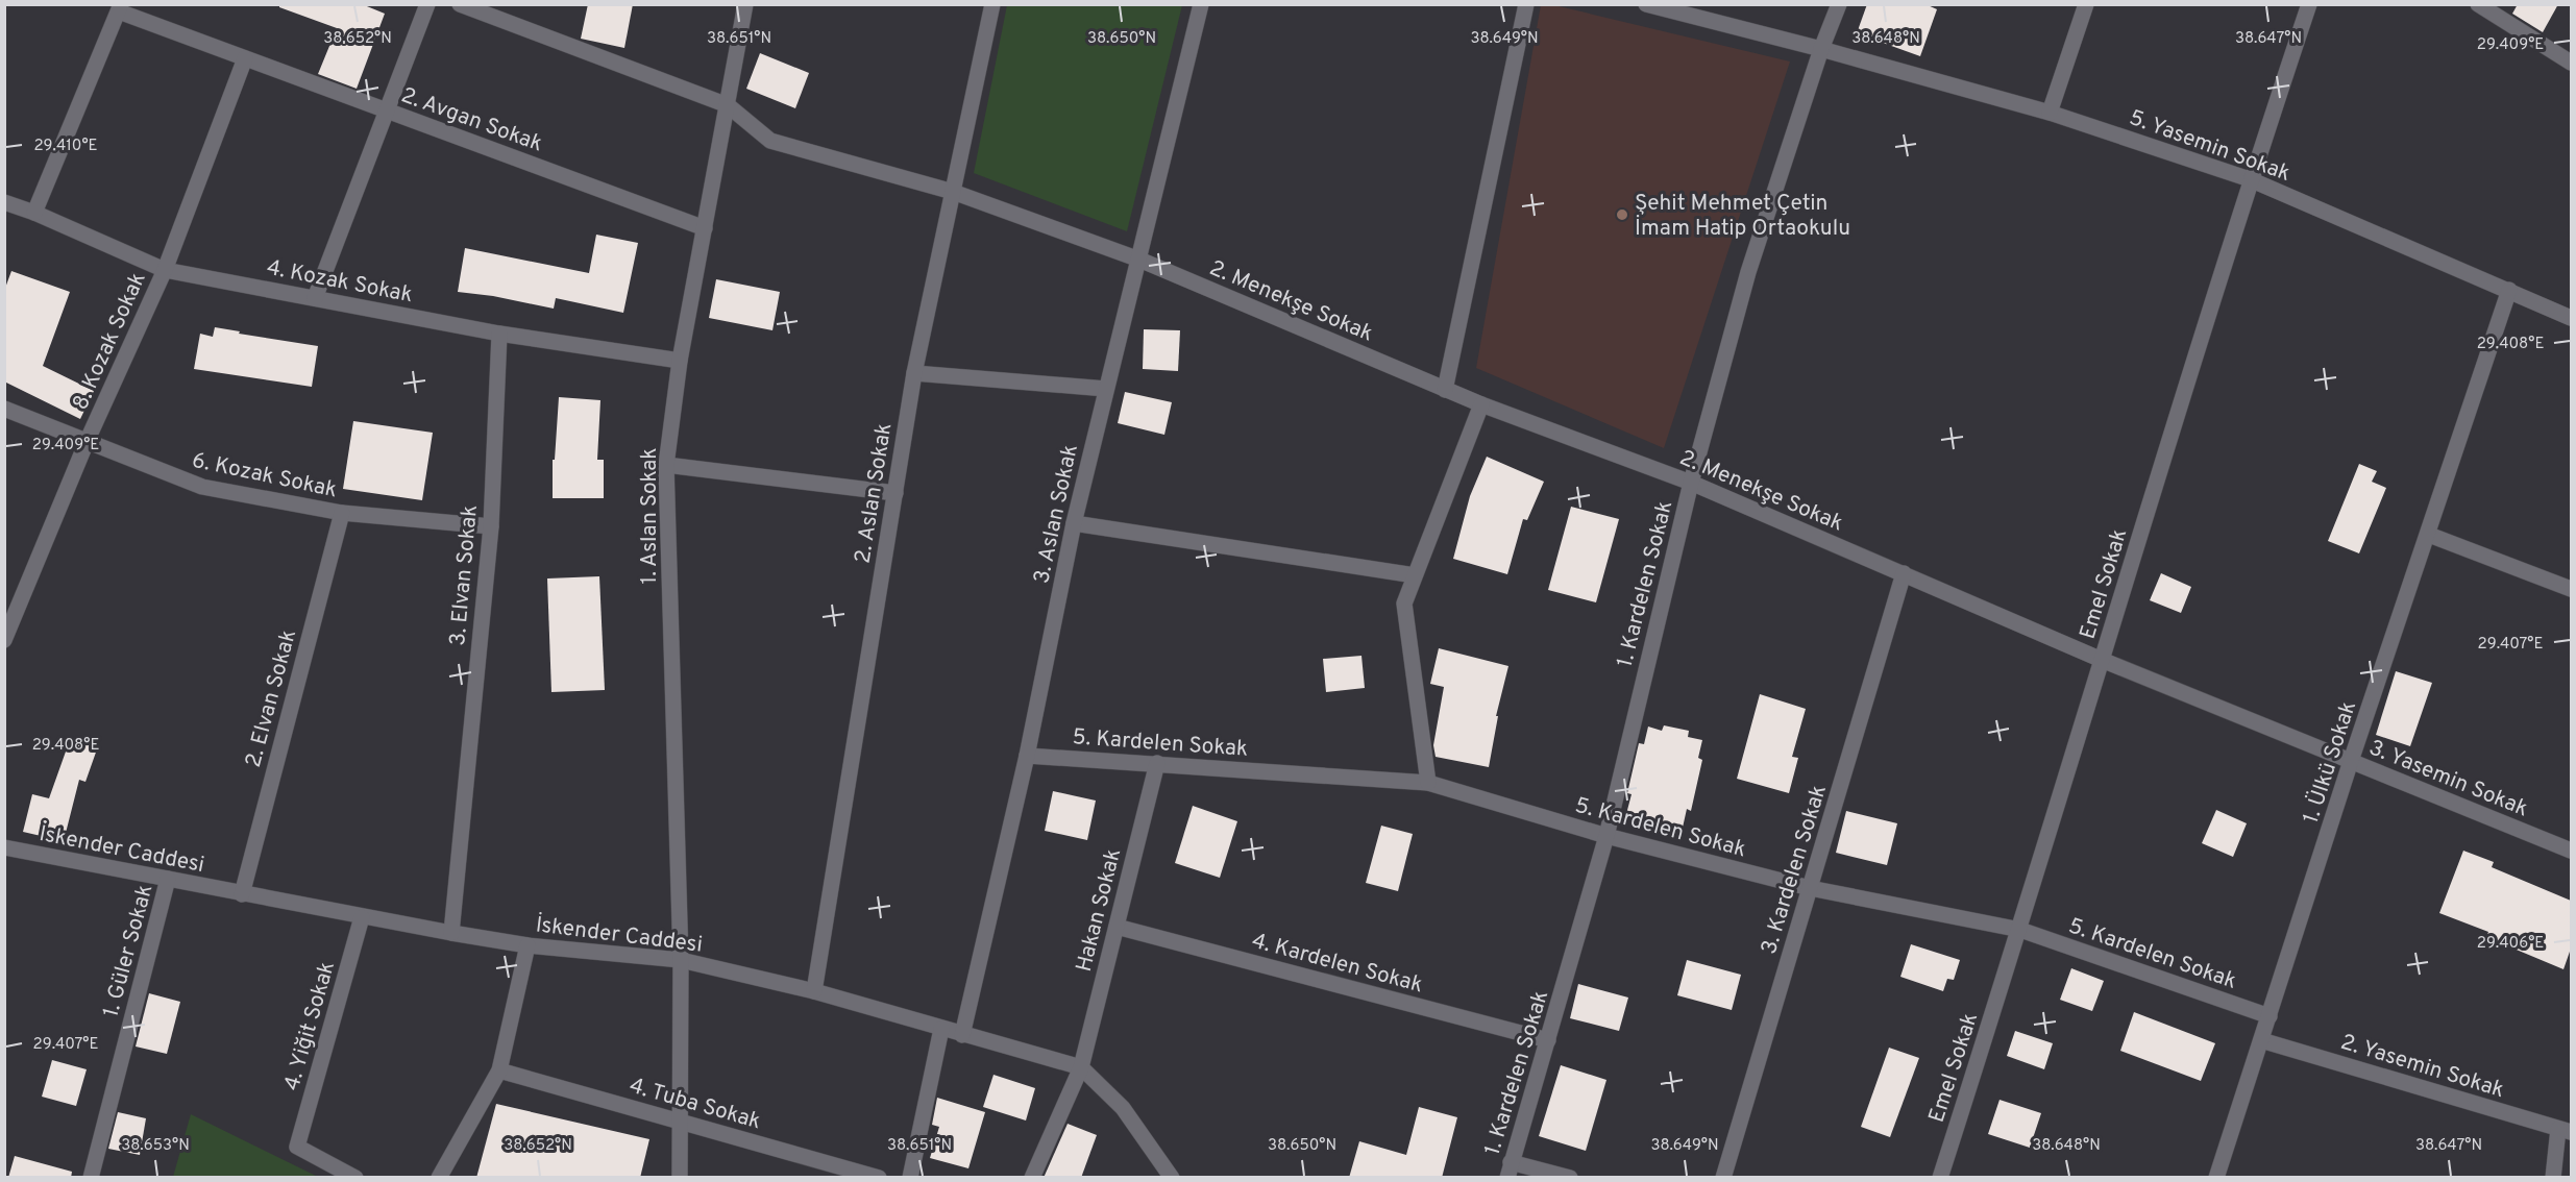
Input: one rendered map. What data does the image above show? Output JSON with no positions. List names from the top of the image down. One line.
{"streets":{"street":["2. Avgan Sokak","5. Yasemin Sokak","4. Kozak Sokak","2. Menekşe Sokak","8. Kozak Sokak","6. Kozak Sokak","2. Aslan Sokak","3. Aslan Sokak","1. Aslan Sokak","3. Elvan Sokak","1. Kardelen Sokak","Emel Sokak","2. Elvan Sokak","5. Kardelen Sokak","1. Ülkü Sokak","3. Yasemin Sokak","İskender Caddesi","3. Kardelen Sokak","Hakan Sokak","1. Güler Sokak","4. Kardelen Sokak","4. Yiğit Sokak","2. Yasemin Sokak","4. Tuba Sokak"]},"crossings":[["2. Avgan Sokak","8. Kozak Sokak"],["2. Avgan Sokak","1. Aslan Sokak"],["5. Yasemin Sokak","1. Kardelen Sokak"],["5. Yasemin Sokak","Emel Sokak"],["5. Yasemin Sokak","1. Ülkü Sokak"],["4. Kozak Sokak","8. Kozak Sokak"],["4. Kozak Sokak","1. Aslan Sokak"],["4. Kozak Sokak","3. Elvan Sokak"],["2. Menekşe Sokak","2. Aslan Sokak"],["2. Menekşe Sokak","3. Aslan Sokak"],["2. Menekşe Sokak","1. Aslan Sokak"],["2. Menekşe Sokak","1. Kardelen Sokak"],["2. Menekşe Sokak","Emel Sokak"],["2. Menekşe Sokak","3. Yasemin Sokak"],["2. Menekşe Sokak","3. Kardelen Sokak"],["8. Kozak Sokak","6. Kozak Sokak"],["6. Kozak Sokak","3. Elvan Sokak"],["6. Kozak Sokak","2. Elvan Sokak"],["2. Aslan Sokak","İskender Caddesi"],["3. Aslan Sokak","5. Kardelen Sokak"],["3. Aslan Sokak","İskender Caddesi"],["1. Aslan Sokak","İskender Caddesi"],["1. Aslan Sokak","4. Tuba Sokak"],["3. Elvan Sokak","İskender Caddesi"],["1. Kardelen Sokak","5. Kardelen Sokak"],["1. Kardelen Sokak","4. Kardelen Sokak"],["Emel Sokak","5. Kardelen Sokak"],["Emel Sokak","3. Yasemin Sokak"],["2. Elvan Sokak","İskender Caddesi"],["5. Kardelen Sokak","1. Ülkü Sokak"],["5. Kardelen Sokak","3. Kardelen Sokak"],["5. Kardelen Sokak","Hakan Sokak"],["1. Ülkü Sokak","3. Yasemin Sokak"],["1. Ülkü Sokak","2. Yasemin Sokak"],["İskender Caddesi","Hakan Sokak"],["İskender Caddesi","1. Güler Sokak"],["İskender Caddesi","4. Yiğit Sokak"],["Hakan Sokak","4. Kardelen Sokak"]],"places":["Şehit Mehmet Çetin İmam Hatip Ortaokulu"],"coordinates":["38.652°N","38.651°N","38.650°N","38.649°N","38.648°N","38.647°N","29.409°E","29.410°E","29.408°E","29.407°E","29.406°E","38.653°N"]}
